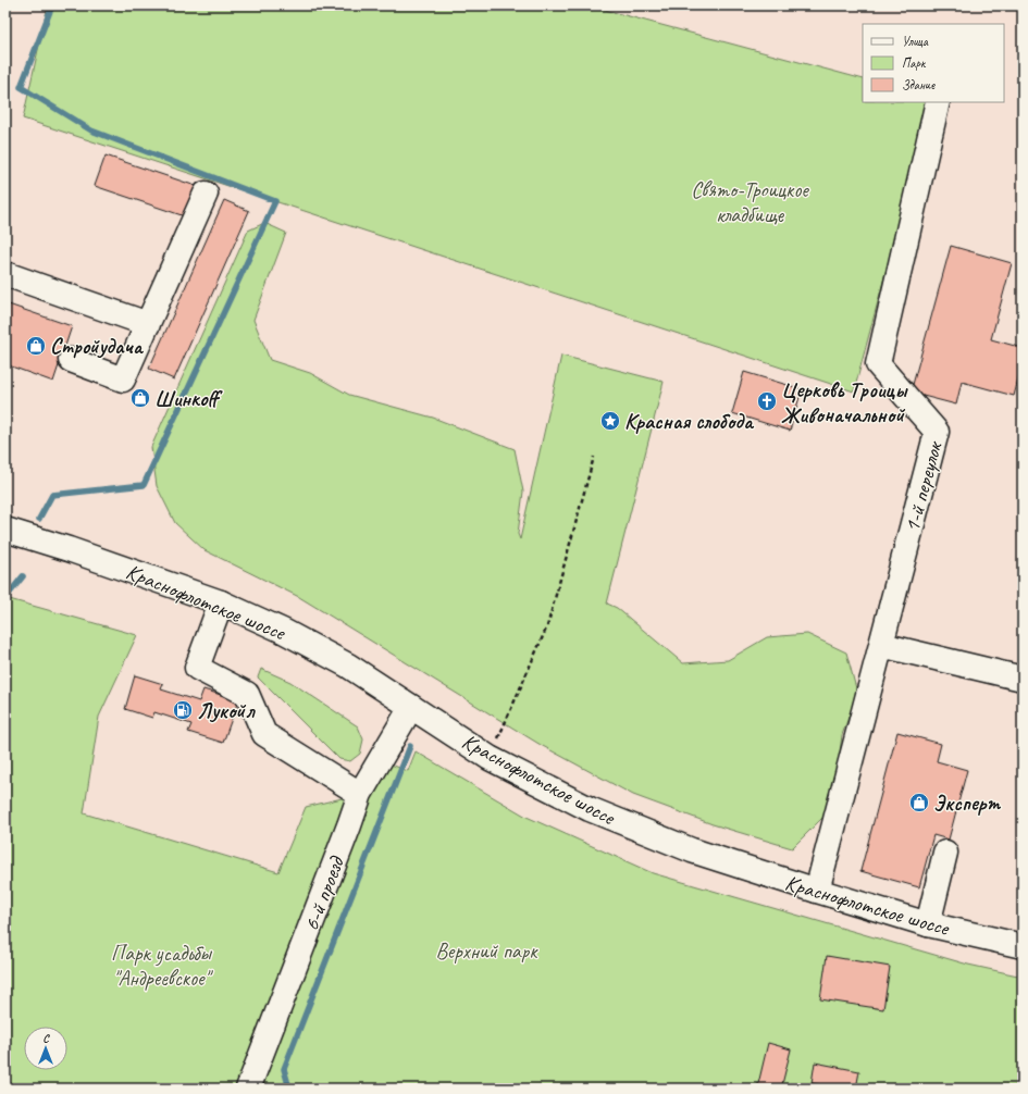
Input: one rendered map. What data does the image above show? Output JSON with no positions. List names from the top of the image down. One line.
{"streets":{"street":["1-й переулок","Краснофлотское шоссе","6-й проезд"]},"crossings":[["1-й переулок","Краснофлотское шоссе"],["Краснофлотское шоссе","6-й проезд"]],"parks":["Свято-Троицкое кладбище","Верхний парк","Парк усадьбы \"Андреевское\""],"places":{"shop":["Стройудача","Шинкoff","Эксперт"],"church":["Церковь Троицы Живоначальной"],"place":["Красная слобода"],"fuel station":["Лукойл"]},"legend":["Улица","Парк","Здание"],"north":"top"}
